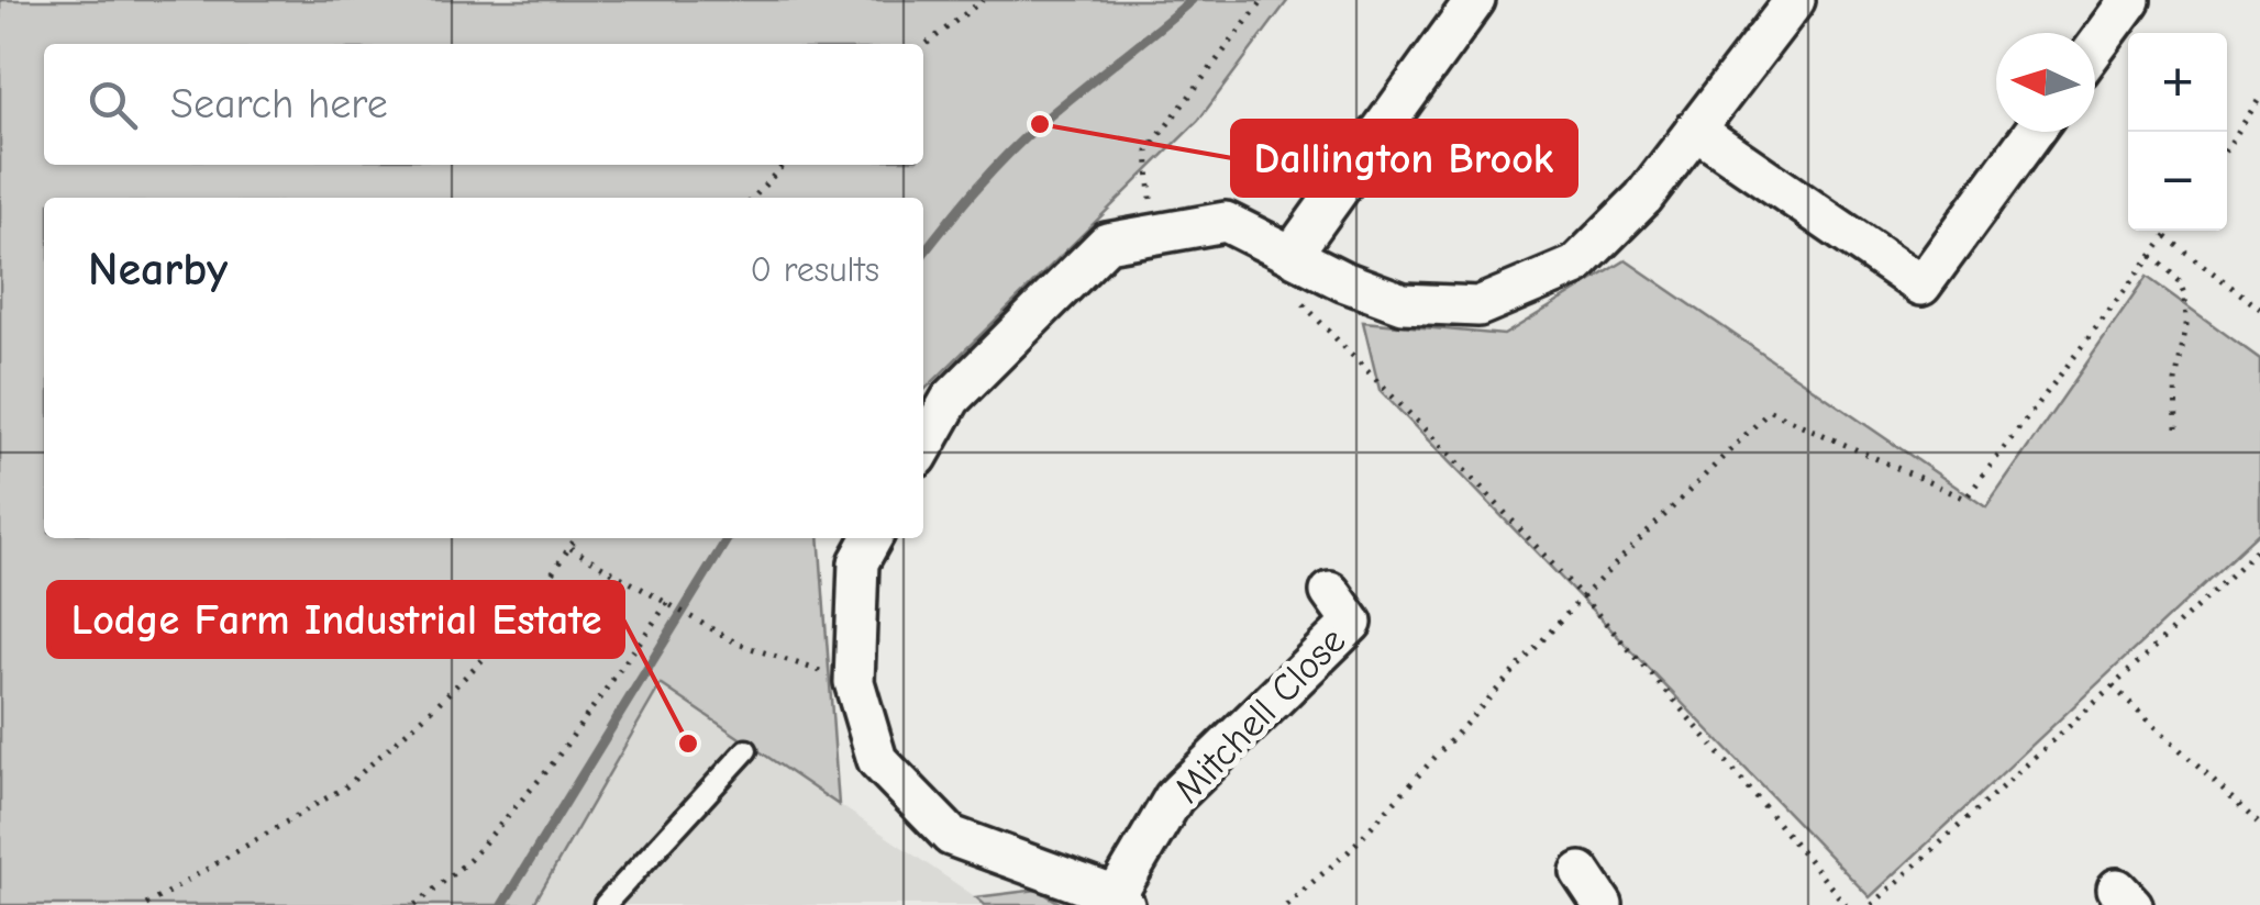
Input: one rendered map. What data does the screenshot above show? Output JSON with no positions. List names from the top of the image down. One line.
{"streets":{"street":["Mitchell Close"]},"places":["Dallington Brook","Lodge Farm Industrial Estate"],"north":"left","page":{"map_buttons":["+","−"],"search":"Search here","heading":["Nearby","0 results"]}}
